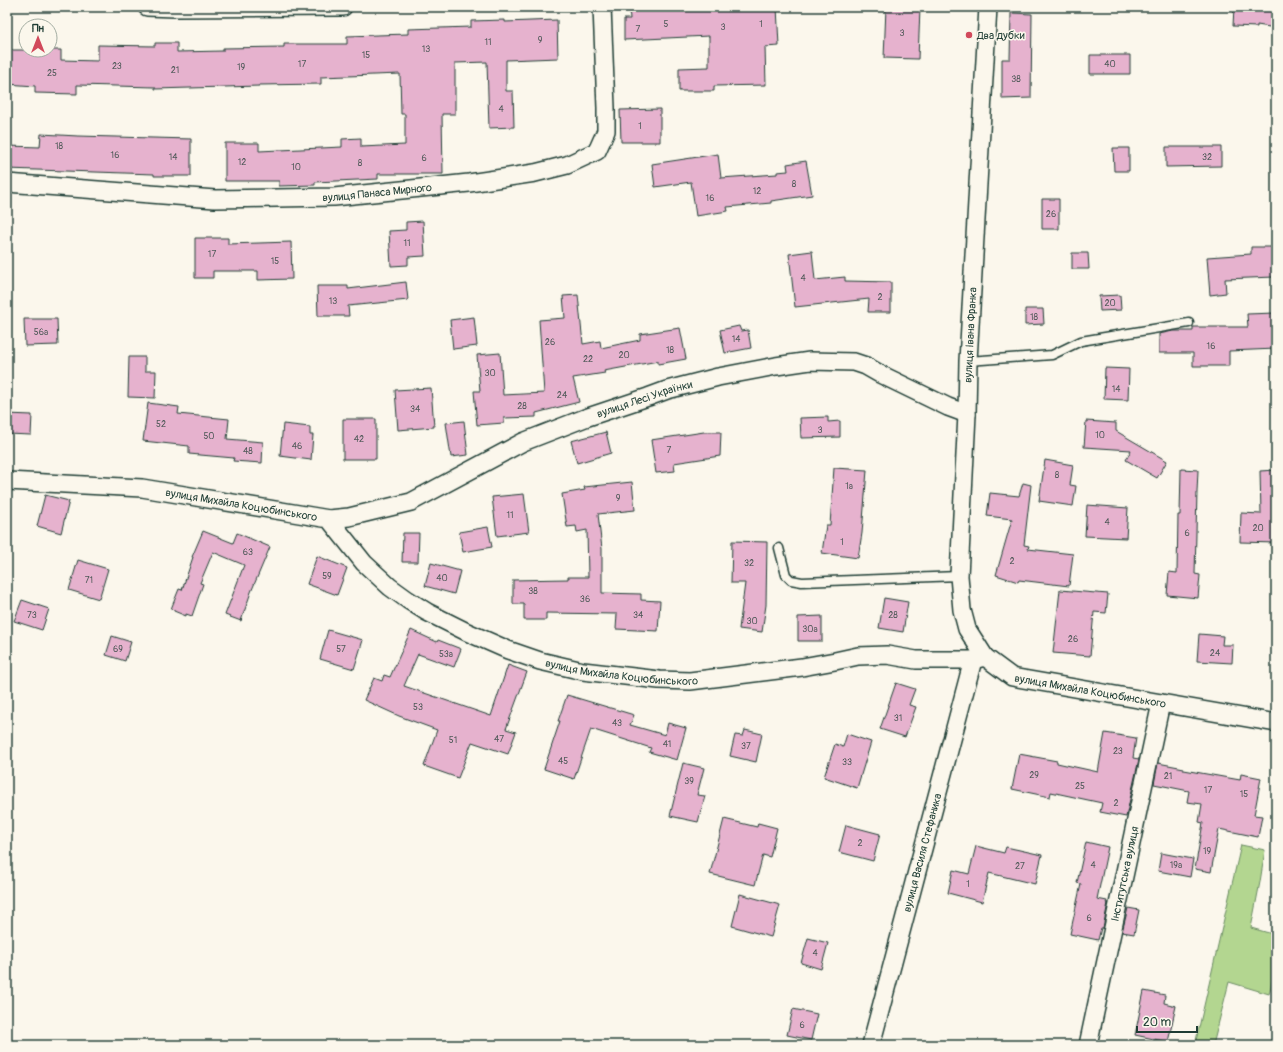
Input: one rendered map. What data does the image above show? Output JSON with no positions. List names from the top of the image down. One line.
{"streets":{"street":["вулиця Панаса Мирного","вулиця Івана Франка","вулиця Лесі Українки","вулиця Михайла Коцюбинського","вулиця Василя Стефаника","Інститутська вулиця"]},"crossings":[["вулиця Івана Франка","вулиця Лесі Українки"],["вулиця Івана Франка","вулиця Михайла Коцюбинського"],["вулиця Івана Франка","вулиця Василя Стефаника"],["вулиця Лесі Українки","вулиця Михайла Коцюбинського"],["вулиця Михайла Коцюбинського","вулиця Василя Стефаника"],["вулиця Михайла Коцюбинського","Інститутська вулиця"]],"places":["Два дубки"],"house_numbers":["5","1","3","7","3","9","11","13","15","17","40","23","19","21","25","38","4","1","18","16","14","32","6","12","8","10","8","12","16","26","11","17","15","4","2","13","20","18","56а","14","26","16","18","20","22","30","14","24","28","34","52","3","10","50","42","46","7","48","8","1а","9","11","4","20","6","1","63","2","32","59","40","71","38","36","73","34","28","30","30а","26","69","57","24","53а","53","31","43","47","51","41","37","23","45","33","29","21","39","25","17","15","2","2","19","4","19а","27","1","6","4","6"],"scale_bar":"20 m","north":"top"}
